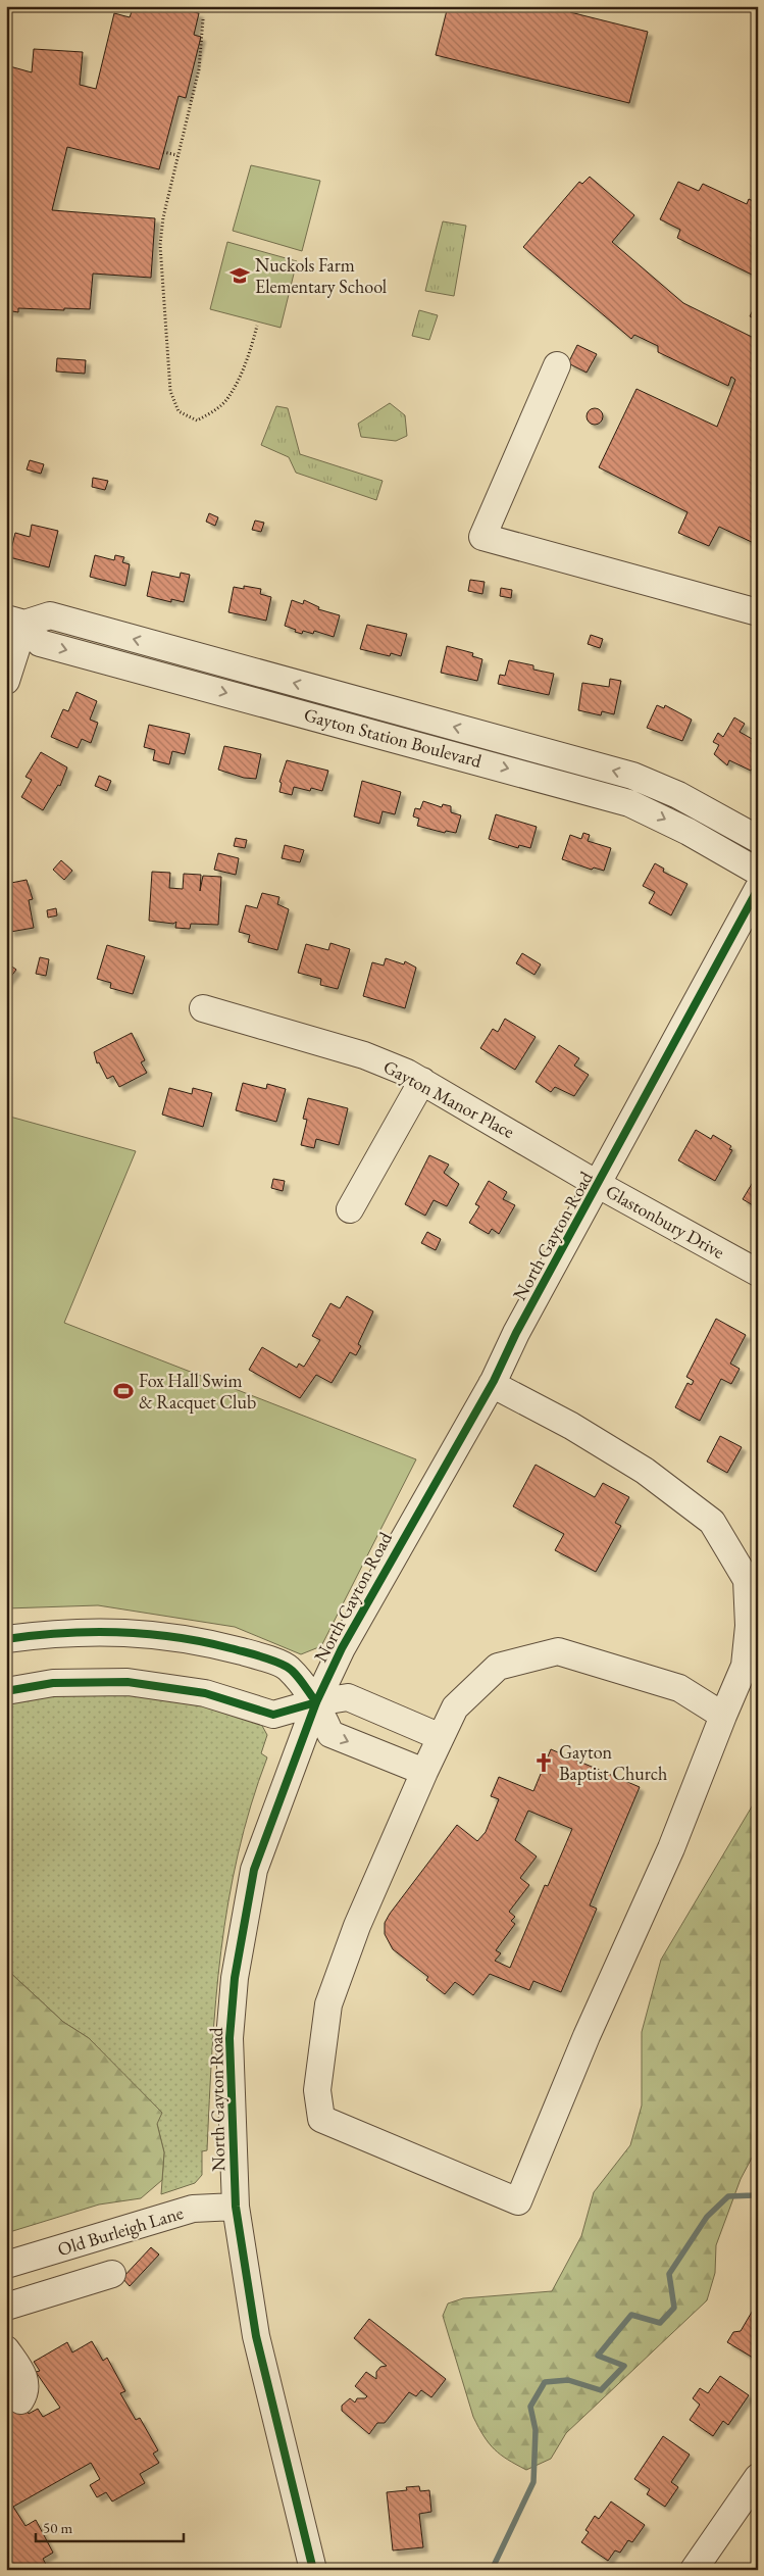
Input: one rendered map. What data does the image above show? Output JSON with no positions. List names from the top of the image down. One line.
{"streets":{"street":["Gayton Station Boulevard","Gayton Manor Place","Glastonbury Drive","North Gayton Road","Old Burleigh Lane"]},"crossings":[["Gayton Manor Place","Glastonbury Drive"],["Gayton Manor Place","North Gayton Road"],["Glastonbury Drive","North Gayton Road"],["North Gayton Road","Old Burleigh Lane"]],"places":{"school or university":["Nuckols Farm Elementary School"],"sports":["Fox Hall Swim & Racquet Club"],"church":["Gayton Baptist Church"]},"scale_bar":"50 m"}
